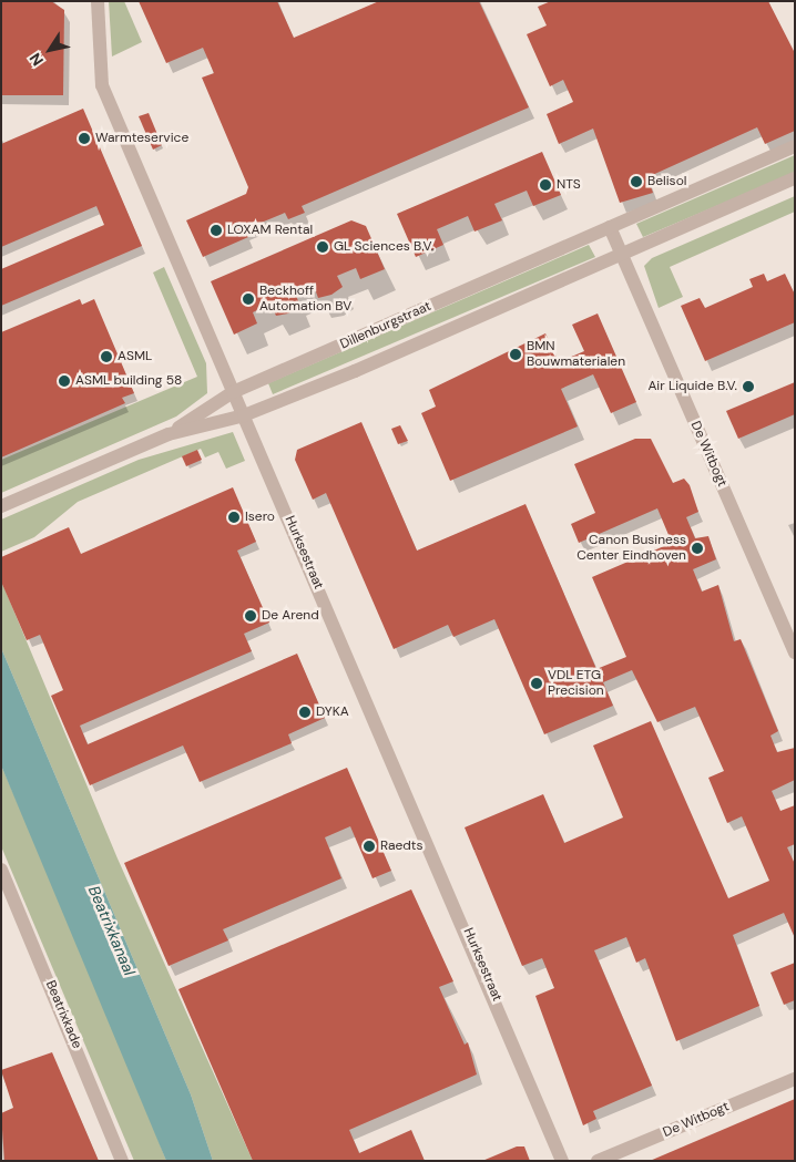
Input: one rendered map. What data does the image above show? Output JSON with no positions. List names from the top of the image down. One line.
{"streets":{"street":["Dillenburgstraat","De Witbogt","Hurksestraat","Beatrixkade"]},"crossings":[["Dillenburgstraat","De Witbogt"],["Dillenburgstraat","Hurksestraat"]],"water":["Beatrixkanaal"],"places":["Warmteservice","Belisol","NTS","LOXAM Rental","GL Sciences B.V.","Beckhoff Automation BV","BMN Bouwmaterialen","ASML","ASML building 58","Air Liquide B.V.","Isero","Canon Business Center Eindhoven","De Arend","VDL ETG Precision","DYKA","Raedts"],"north":"bottom left"}
